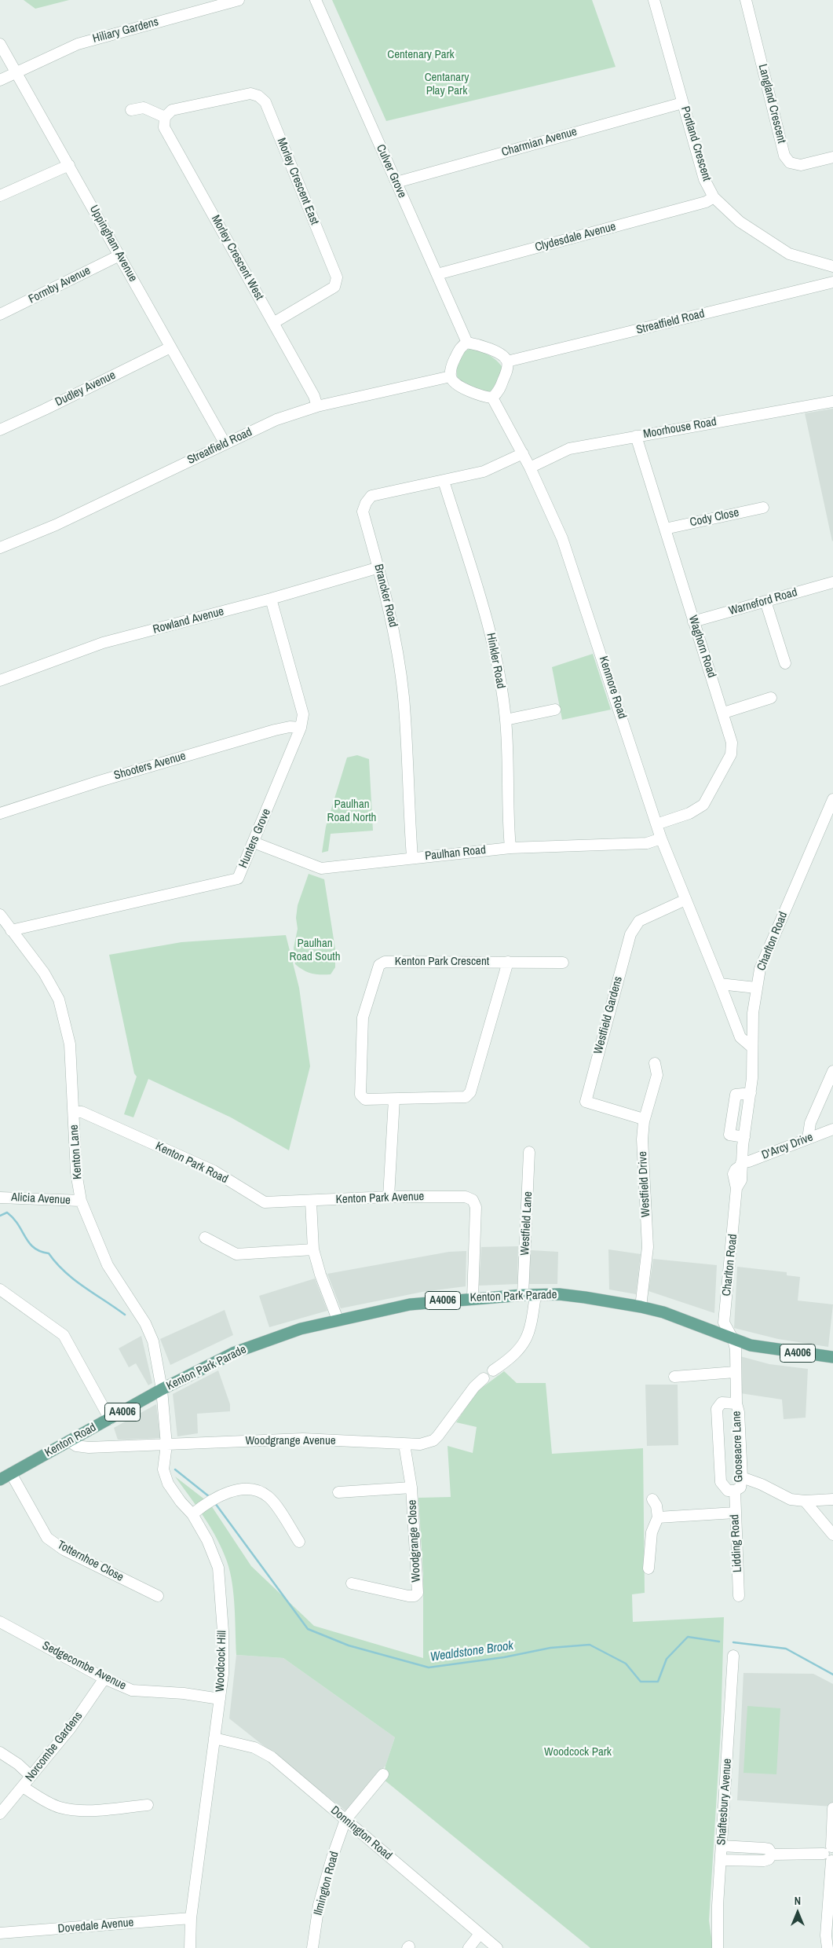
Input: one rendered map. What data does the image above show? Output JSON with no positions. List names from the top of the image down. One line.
{"streets":{"main road":["Kenton Park Parade","A4006","Kenton Road"],"street":["Hiliary Gardens","Langland Crescent","Charmian Avenue","Portland Crescent","Culver Grove","Morley Crescent East","Clydesdale Avenue","Uppingham Avenue","Morley Crescent West","Formby Avenue","Streatfield Road","Dudley Avenue","Moorhouse Road","Cody Close","Brancker Road","Warneford Road","Rowland Avenue","Waghorn Road","Hinkler Road","Kenmore Road","Shooters Avenue","Hunters Grove","Paulhan Road","Charlton Road","Kenton Park Crescent","Westfield Gardens","D'Arcy Drive","Kenton Lane","Kenton Park Road","Westfield Drive","Kenton Park Avenue","Alicia Avenue","Westfield Lane","Woodgrange Avenue","Gooseacre Lane","Woodgrange Close","Lidding Road","Totternhoe Close","Woodcock Hill","Sedgecombe Avenue","Norcombe Gardens","Shaftesbury Avenue","Donnington Road","Ilmington Road","Dovedale Avenue"]},"crossings":[["Hiliary Gardens","Uppingham Avenue"],["Charmian Avenue","Portland Crescent"],["Charmian Avenue","Culver Grove"],["Portland Crescent","Clydesdale Avenue"],["Culver Grove","Clydesdale Avenue"],["Culver Grove","Streatfield Road"],["Culver Grove","Kenmore Road"],["Morley Crescent East","Morley Crescent West"],["Uppingham Avenue","Formby Avenue"],["Uppingham Avenue","Streatfield Road"],["Uppingham Avenue","Dudley Avenue"],["Morley Crescent West","Streatfield Road"],["Streatfield Road","Kenmore Road"],["Moorhouse Road","Waghorn Road"],["Moorhouse Road","Kenmore Road"],["Cody Close","Waghorn Road"],["Brancker Road","Rowland Avenue"],["Brancker Road","Hinkler Road"],["Brancker Road","Kenmore Road"],["Brancker Road","Paulhan Road"],["Warneford Road","Waghorn Road"],["Rowland Avenue","Hunters Grove"],["Waghorn Road","Kenmore Road"],["Hinkler Road","Paulhan Road"],["Kenmore Road","Paulhan Road"],["Kenmore Road","Charlton Road"],["Kenmore Road","Westfield Gardens"],["Shooters Avenue","Hunters Grove"],["Hunters Grove","Paulhan Road"],["Hunters Grove","Kenton Lane"],["Charlton Road","D'Arcy Drive"],["Charlton Road","Kenton Park Parade"],["Charlton Road","A4006"],["Charlton Road","Gooseacre Lane"],["Westfield Gardens","Westfield Drive"],["Kenton Lane","Kenton Park Road"],["Kenton Lane","Alicia Avenue"],["Kenton Lane","Kenton Park Parade"],["Kenton Lane","Kenton Road"],["Kenton Lane","Woodcock Hill"],["Kenton Park Road","Kenton Park Avenue"],["Westfield Drive","Kenton Park Parade"],["Kenton Park Avenue","Kenton Park Parade"],["Westfield Lane","Kenton Park Parade"],["Kenton Park Parade","A4006"],["Kenton Park Parade","Kenton Road"],["Kenton Park Parade","Gooseacre Lane"],["Kenton Park Parade","Woodcock Hill"],["A4006","Gooseacre Lane"],["Kenton Road","Woodgrange Avenue"],["Kenton Road","Totternhoe Close"],["Kenton Road","Woodcock Hill"],["Woodgrange Avenue","Woodgrange Close"],["Woodgrange Avenue","Woodcock Hill"],["Gooseacre Lane","Lidding Road"],["Woodcock Hill","Sedgecombe Avenue"],["Woodcock Hill","Donnington Road"],["Woodcock Hill","Dovedale Avenue"],["Sedgecombe Avenue","Norcombe Gardens"],["Donnington Road","Ilmington Road"]],"water":["Wealdstone Brook"],"parks":["Centenary Park","Centanary Play Park","Paulhan Road North","Paulhan Road South","Woodcock Park"],"north":"top"}
